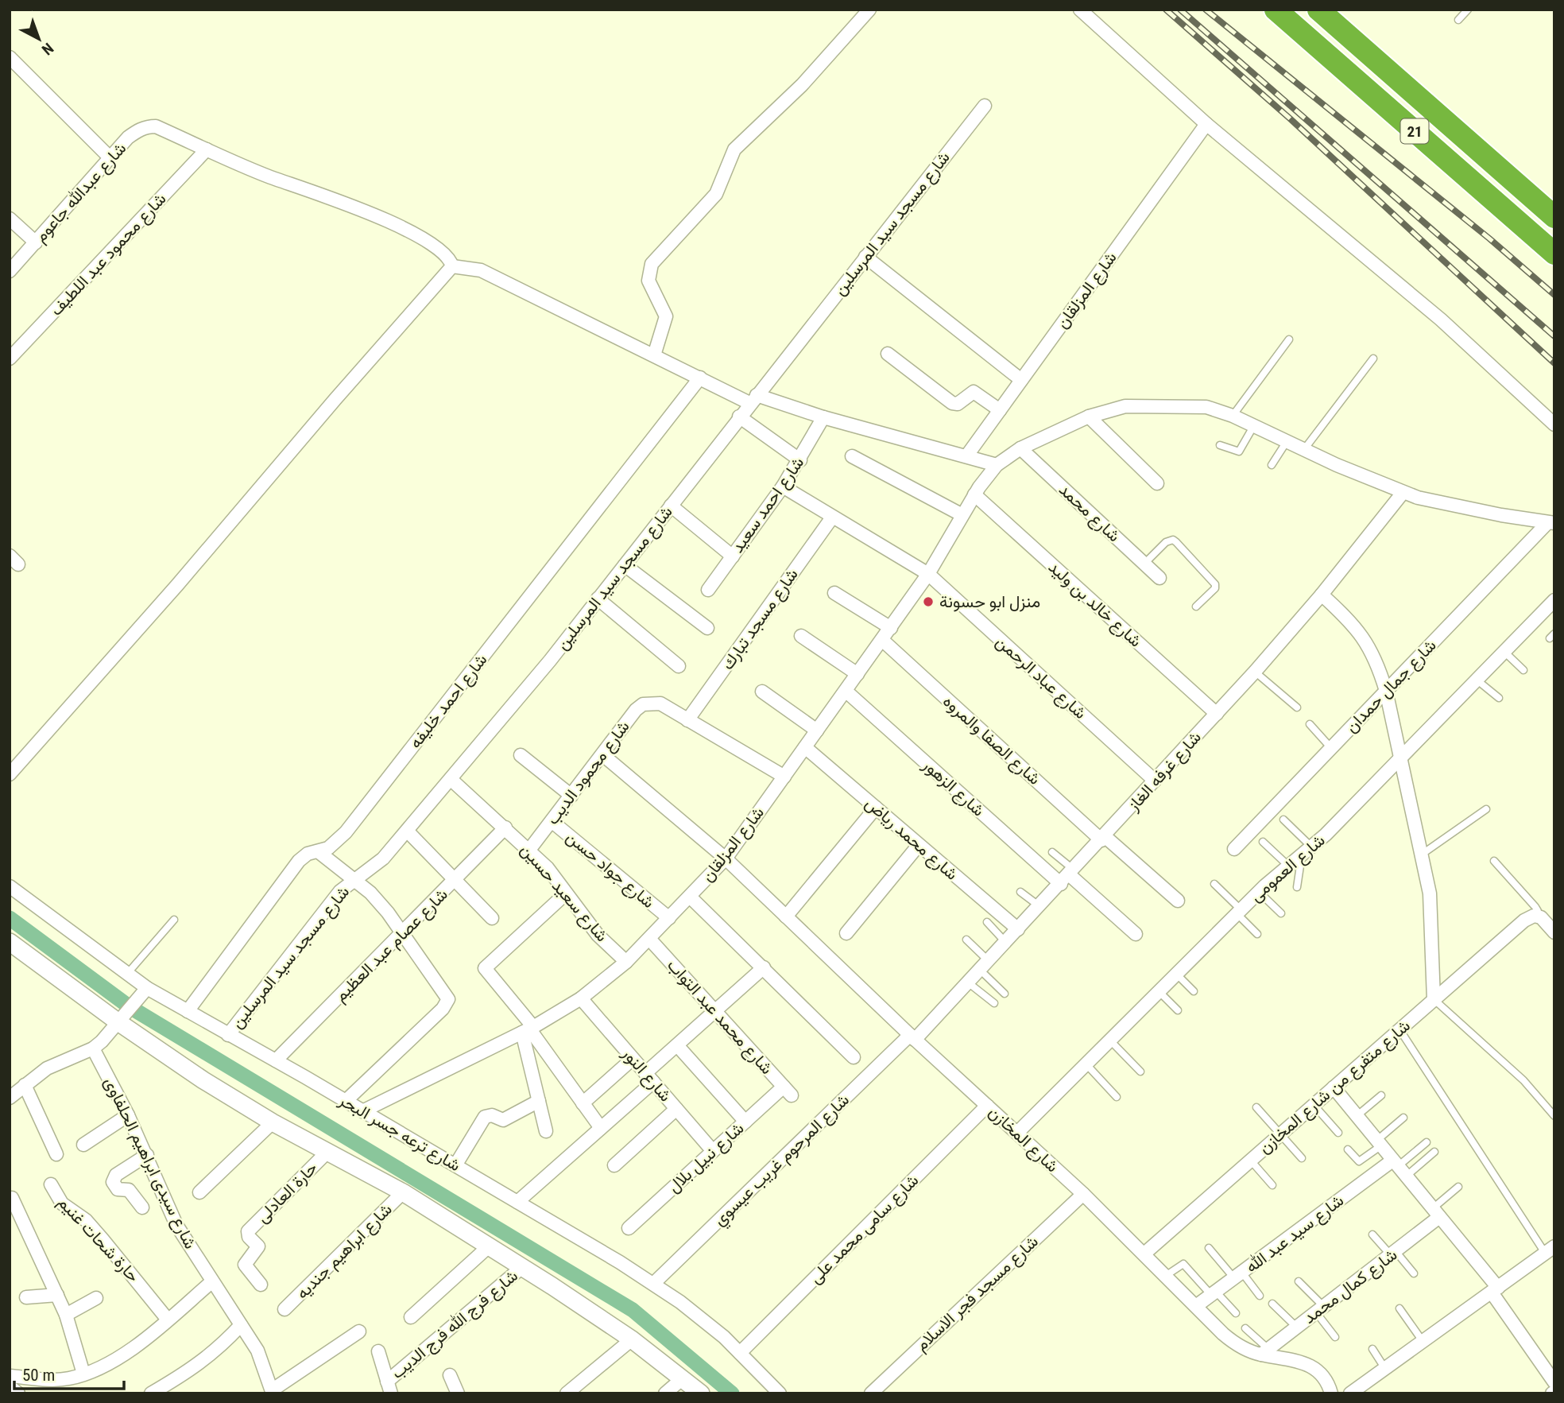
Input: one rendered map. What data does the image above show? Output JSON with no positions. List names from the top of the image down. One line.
{"streets":{"highway":["21"],"street":["شارع عبدالله جاعوم","شارع مسجد سيد المرسلين","شارع محمود عبد اللطيف","شارع المزلقان","شارع احمد سعيد","شارع محمد","شارع خالد بن وليد","شارع مسجد تبارك","شارع عباد الرحمن","شارع جمال حمدان","شارع احمد خليفه","شارع الصفا والمروه","شارع غرفه الغاز","شارع محمود الديب","شارع الزهور","شارع محمد رياض","شارع العمومى","شارع جواد حسن","شارع سعيد حسين","شارع عصام عبد العظيم","شارع محمد عبد التواب","شارع النور","شارع متفرع من شارع المخازن","شارع ترعه جسر البحر","شارع المخازن","شارع نبيل بلال","شارع المرحوم غريب عيسوي","شارع سيدى ابراهيم الحلفاوى","حارة العادلى","شارع سامى محمد على","شارع سيد عبد الله","حارة شحات غنيم","شارع ابراهيم جنديه","شارع كمال محمد","شارع مسجد فجر الاسلام","شارع فرج الله فرج الديب"]},"crossings":[["شارع عبدالله جاعوم","شارع محمود عبد اللطيف"],["شارع مسجد سيد المرسلين","شارع سعيد حسين"],["شارع مسجد سيد المرسلين","شارع ترعه جسر البحر"],["شارع المزلقان","شارع محمد"],["شارع المزلقان","شارع خالد بن وليد"],["شارع المزلقان","شارع عباد الرحمن"],["شارع المزلقان","شارع جمال حمدان"],["شارع المزلقان","شارع الصفا والمروه"],["شارع المزلقان","شارع غرفه الغاز"],["شارع المزلقان","شارع الزهور"],["شارع المزلقان","شارع محمد رياض"],["شارع المزلقان","شارع جواد حسن"],["شارع المزلقان","شارع سعيد حسين"],["شارع المزلقان","شارع محمد عبد التواب"],["شارع المزلقان","شارع النور"],["شارع المزلقان","شارع ترعه جسر البحر"],["شارع المزلقان","شارع المخازن"],["شارع احمد سعيد","شارع عباد الرحمن"],["شارع خالد بن وليد","شارع غرفه الغاز"],["شارع مسجد تبارك","شارع عباد الرحمن"],["شارع مسجد تبارك","شارع محمود الديب"],["شارع عباد الرحمن","شارع غرفه الغاز"],["شارع احمد خليفه","شارع ترعه جسر البحر"],["شارع الصفا والمروه","شارع غرفه الغاز"],["شارع غرفه الغاز","شارع الزهور"],["شارع غرفه الغاز","شارع محمد رياض"],["شارع غرفه الغاز","شارع المخازن"],["شارع غرفه الغاز","شارع المرحوم غريب عيسوي"],["شارع محمود الديب","شارع جواد حسن"],["شارع محمود الديب","شارع سعيد حسين"],["شارع محمود الديب","شارع المخازن"],["شارع العمومى","شارع المخازن"],["شارع سعيد حسين","شارع عصام عبد العظيم"],["شارع عصام عبد العظيم","شارع ترعه جسر البحر"],["شارع محمد عبد التواب","شارع نبيل بلال"],["شارع النور","شارع نبيل بلال"],["شارع متفرع من شارع المخازن","شارع المخازن"],["شارع ترعه جسر البحر","شارع المرحوم غريب عيسوي"],["شارع ترعه جسر البحر","شارع سامى محمد على"],["شارع المخازن","شارع المرحوم غريب عيسوي"],["شارع المخازن","شارع سامى محمد على"],["شارع المخازن","شارع سيد عبد الله"],["شارع المخازن","شارع كمال محمد"],["شارع المخازن","شارع مسجد فجر الاسلام"]],"places":["منزل ابو حسونة"],"scale_bar":"50 m","north":"bottom right"}
